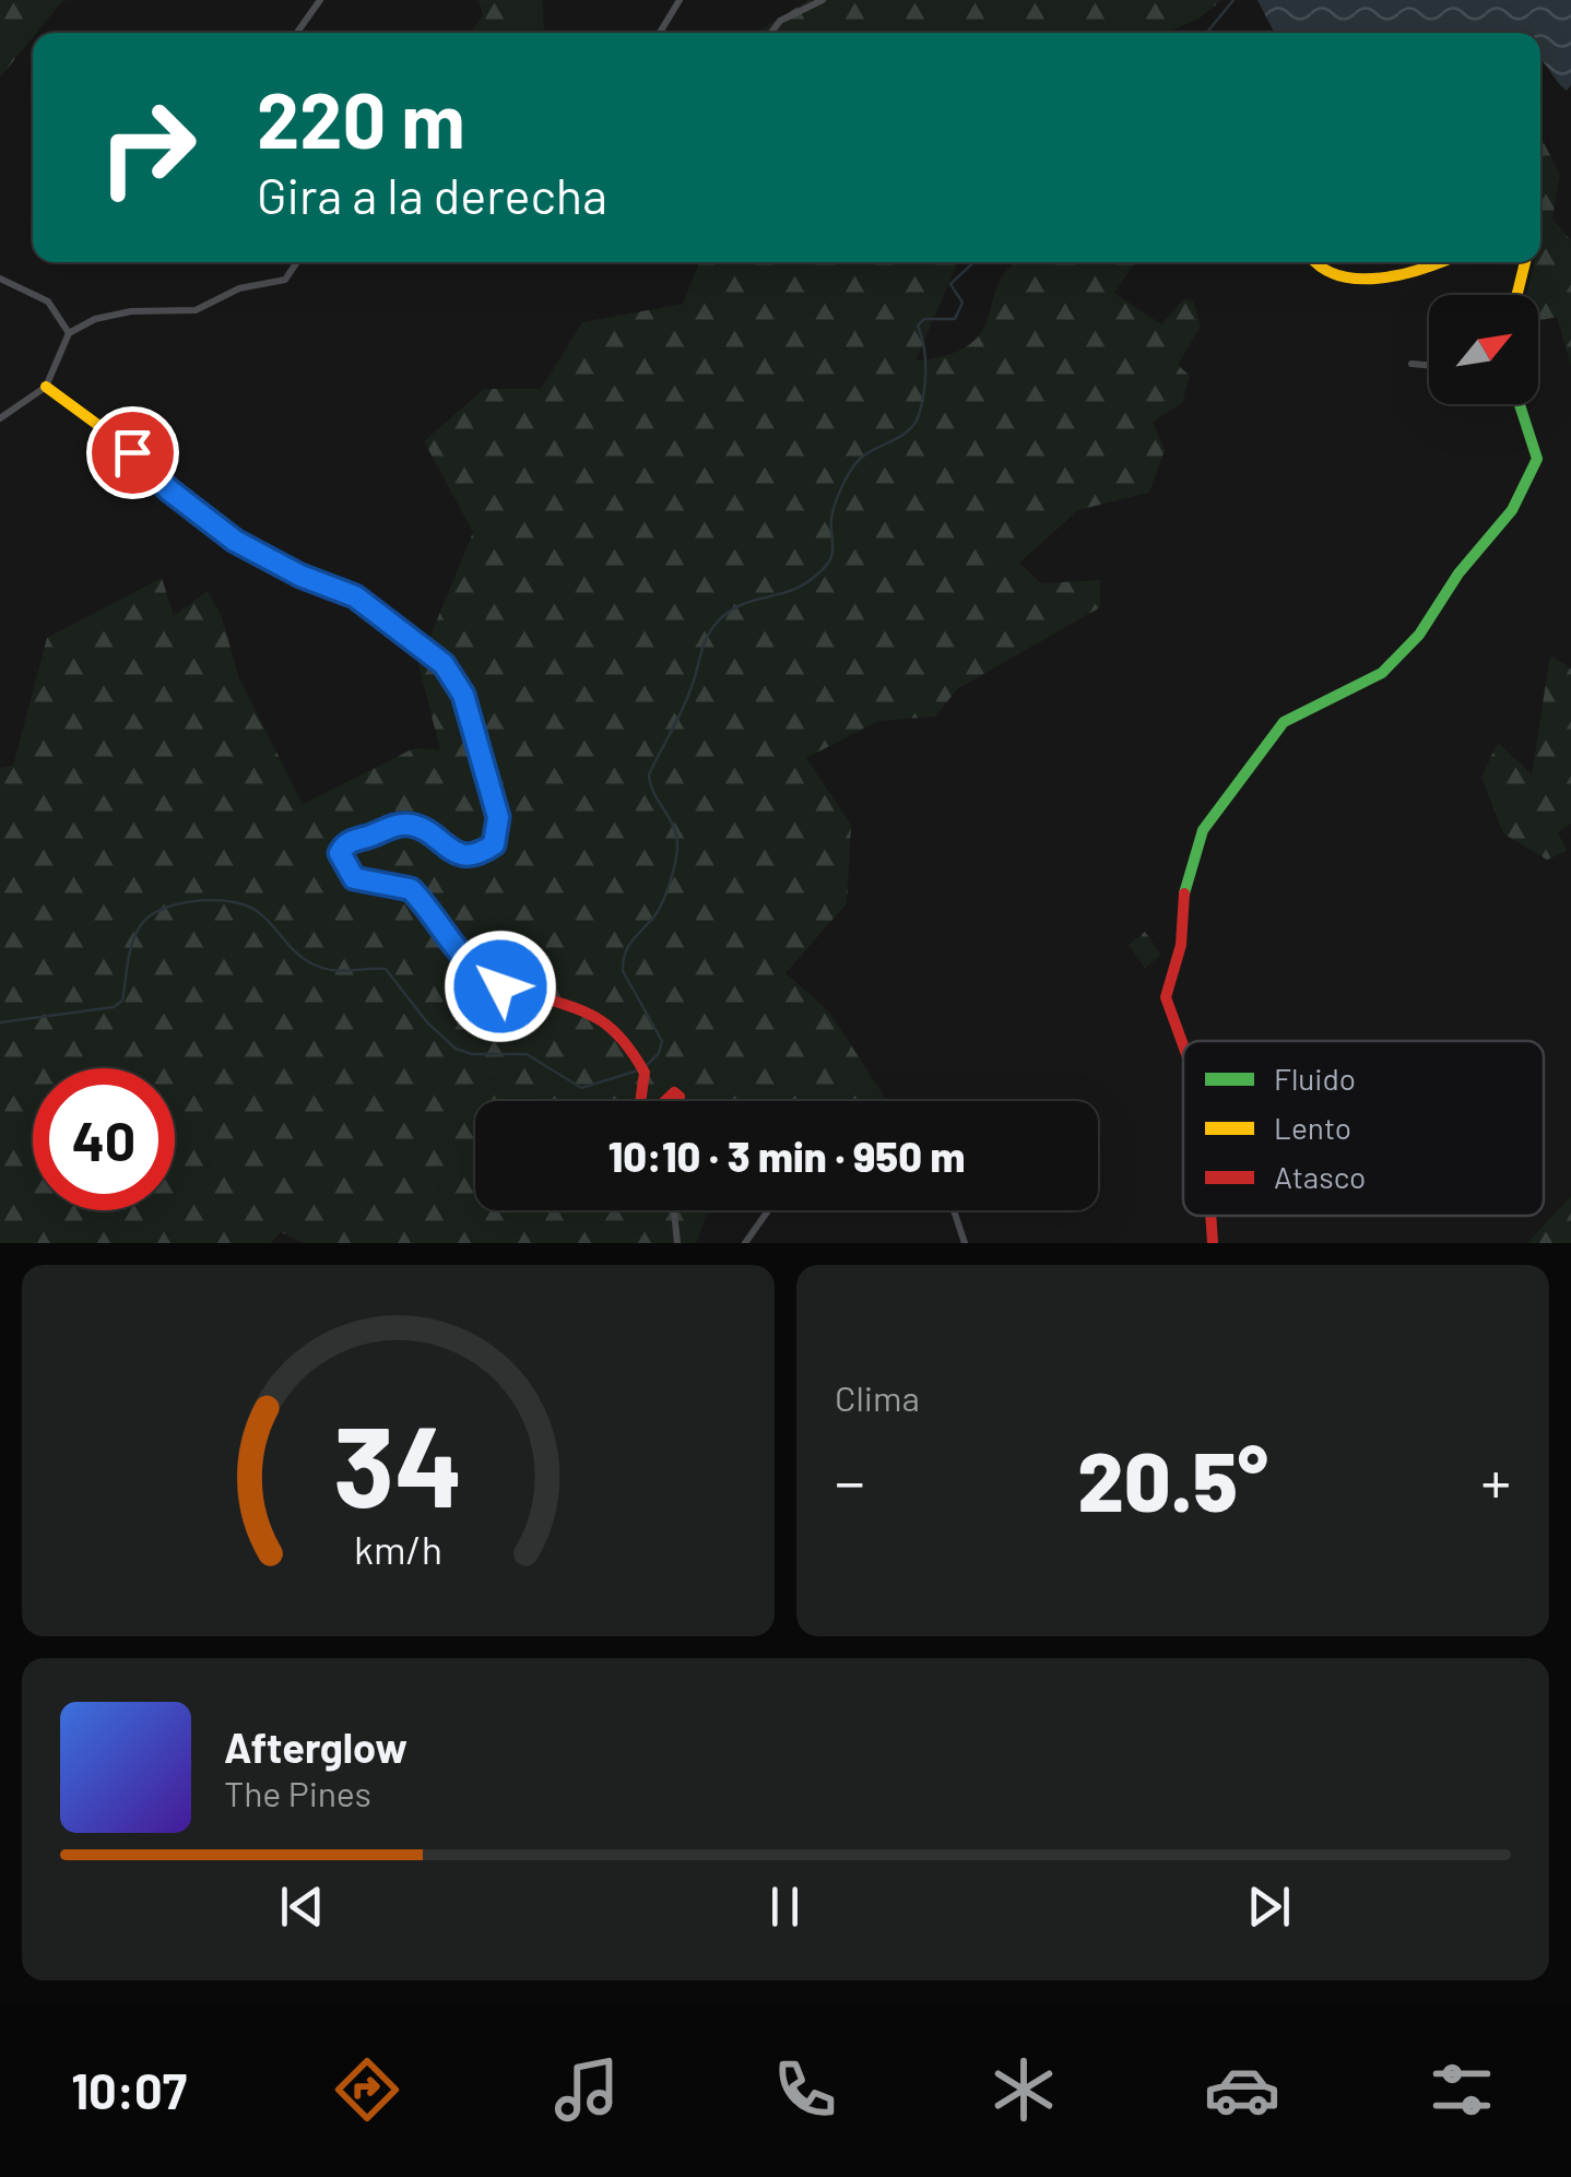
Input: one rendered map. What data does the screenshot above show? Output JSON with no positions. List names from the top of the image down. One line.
{"legend":["Fluido","Lento","Atasco"],"north":"top right","page":{"turn":["220 m","Gira a la derecha"],"limit":"40","trip":"10:10 · 3 min · 950 m","tile":"Clima","heat":["−","20.5°","+"],"song":["Afterglow","The Pines"],"tabs":"10:07","gauge":["34","km/h"]}}
